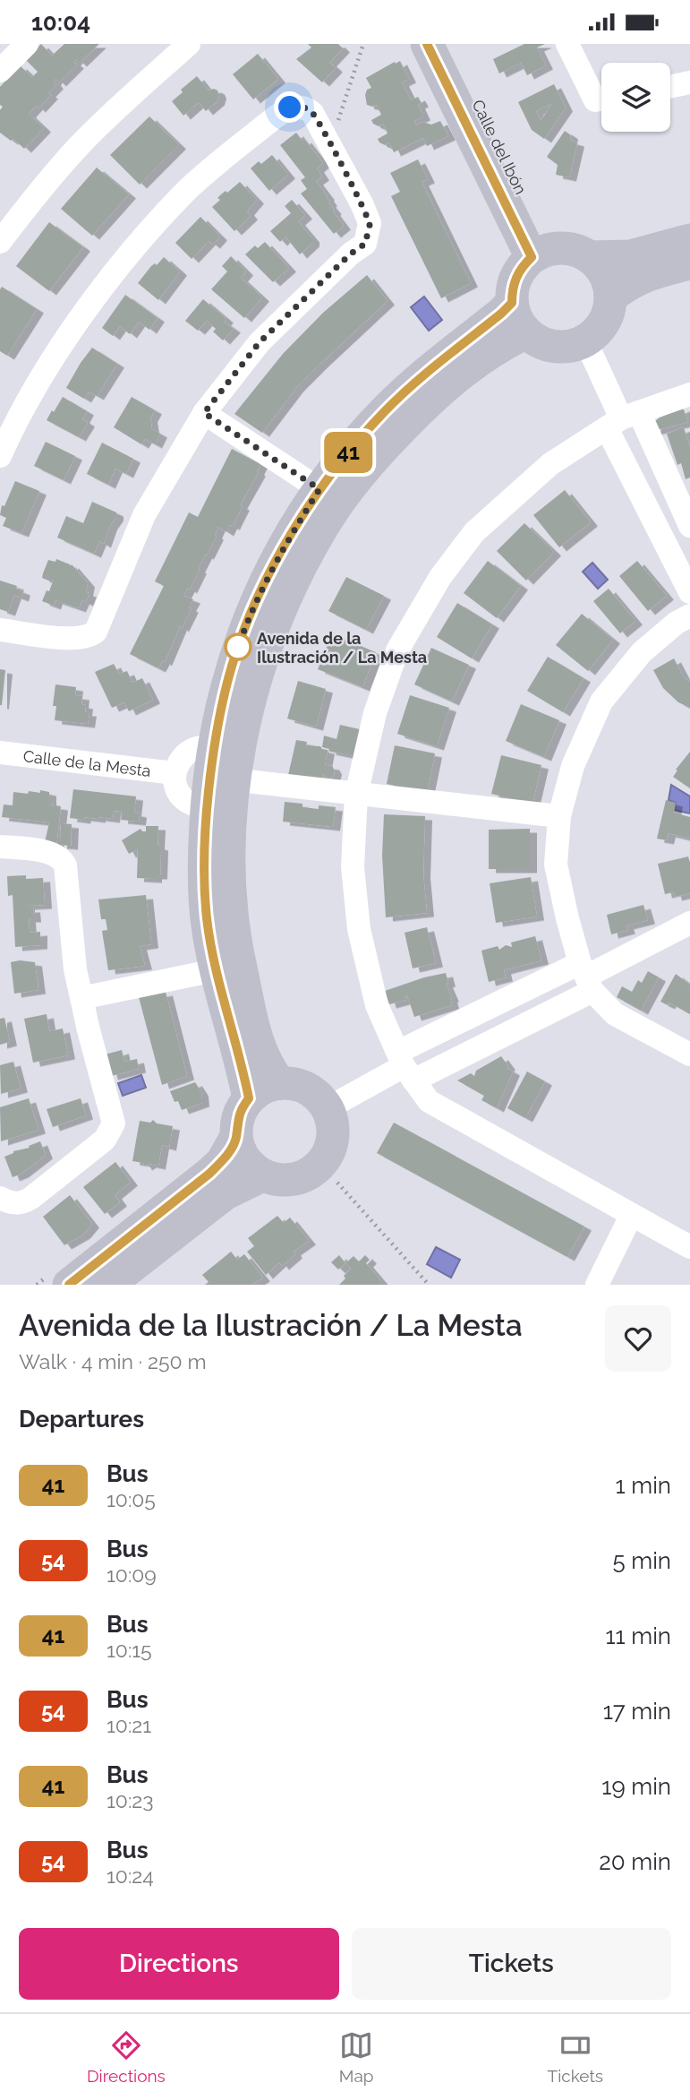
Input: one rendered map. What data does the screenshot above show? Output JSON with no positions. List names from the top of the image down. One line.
{"streets":{"street":["Calle del Ibón","Calle de la Mesta"]},"places":["Avenida de la Ilustración / La Mesta"],"lines":["bus line 41"],"page":{"status":"10:04","on_map":"41","heading":[["Avenida de la Ilustración / La Mesta","Walk · 4 min · 250 m"],"Departures"],"list":[{"mark":"41","name":"Bus","note":"10:05","value":"1 min"},{"mark":"54","name":"Bus","note":"10:09","value":"5 min"},{"mark":"41","name":"Bus","note":"10:15","value":"11 min"},{"mark":"54","name":"Bus","note":"10:21","value":"17 min"},{"mark":"41","name":"Bus","note":"10:23","value":"19 min"},{"mark":"54","name":"Bus","note":"10:24","value":"20 min"}],"buttons":["Directions","Tickets"],"tabs":["Directions","Map","Tickets"]}}
